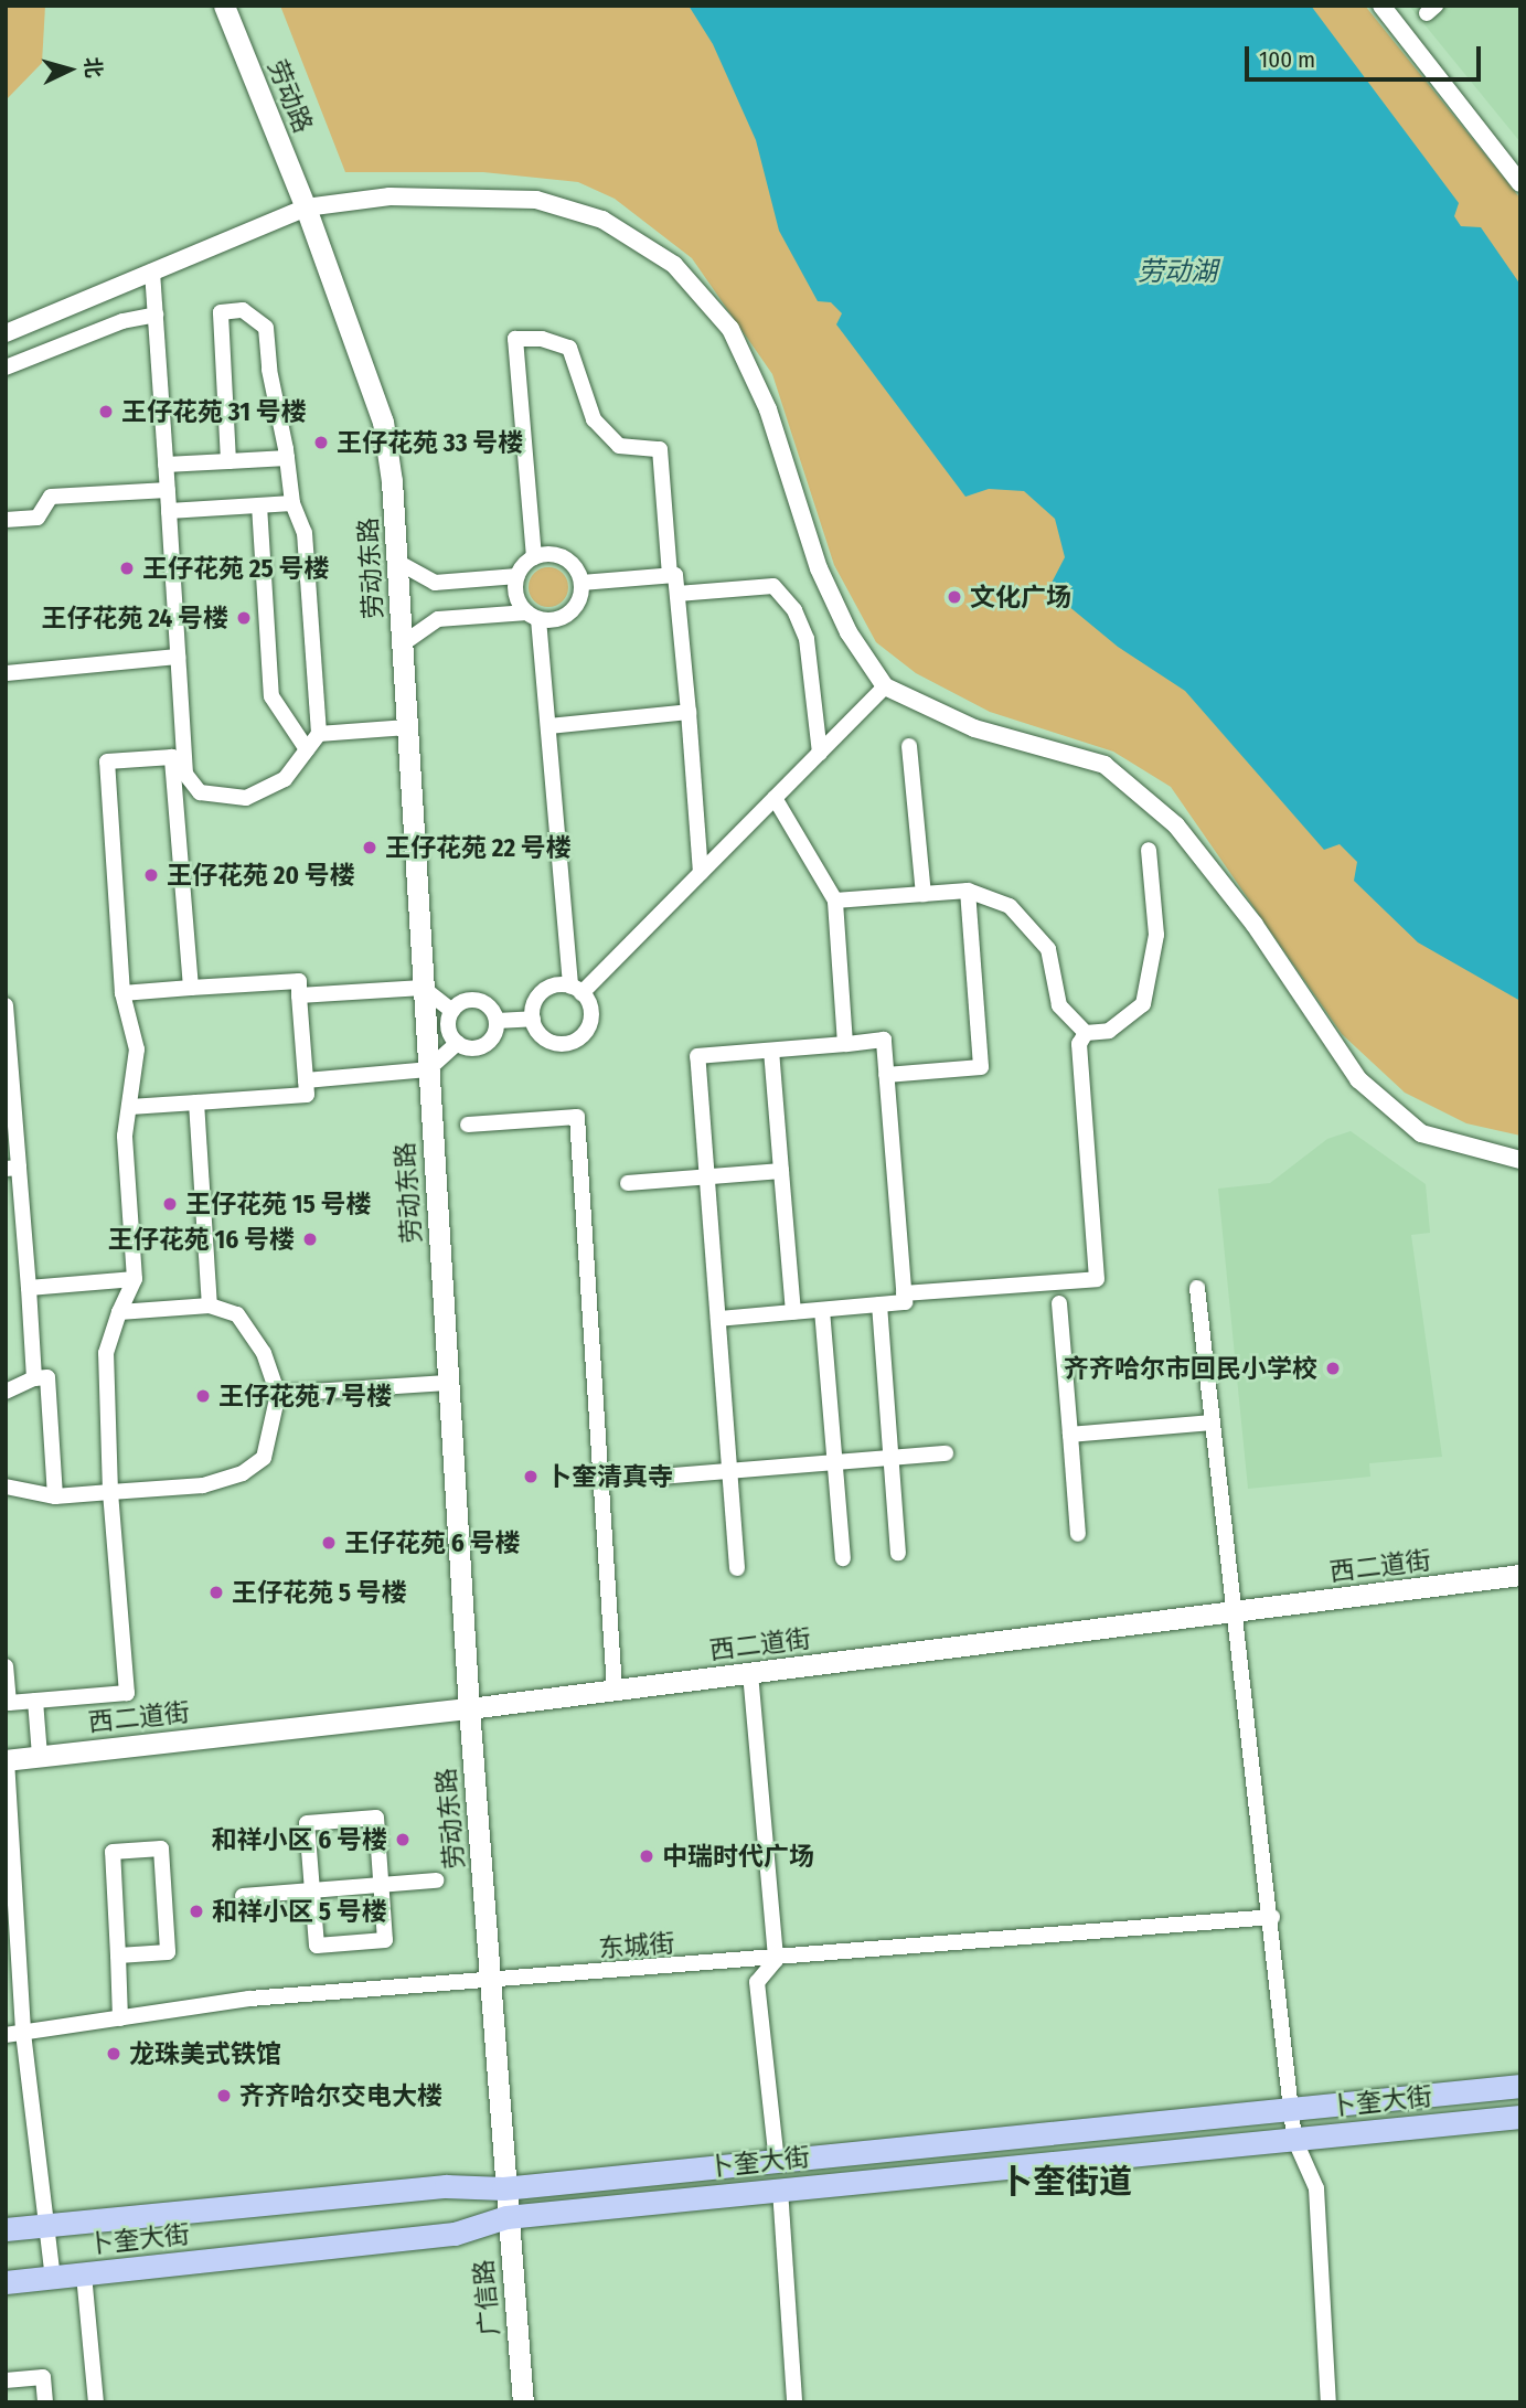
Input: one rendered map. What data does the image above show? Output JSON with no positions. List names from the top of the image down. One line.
{"streets":{"main road":["劳动路","劳动东路","西二道街","卜奎大街","广信路"],"street":["东城街"]},"crossings":[["劳动路","劳动东路"],["劳动东路","西二道街"],["劳动东路","东城街"],["劳动东路","卜奎大街"],["劳动东路","广信路"],["卜奎大街","广信路"]],"districts":["卜奎街道"],"water":["劳动湖"],"places":["王仔花苑 31 号楼","王仔花苑 33 号楼","王仔花苑 25 号楼","文化广场","王仔花苑 24 号楼","王仔花苑 22 号楼","王仔花苑 20 号楼","王仔花苑 15 号楼","王仔花苑 16 号楼","齐齐哈尔市回民小学校","王仔花苑 7 号楼","卜奎清真寺","王仔花苑 6 号楼","王仔花苑 5 号楼","和祥小区 6 号楼","中瑞时代广场","和祥小区 5 号楼","龙珠美式铁馆","齐齐哈尔交电大楼"],"scale_bar":"100 m","north":"right"}
